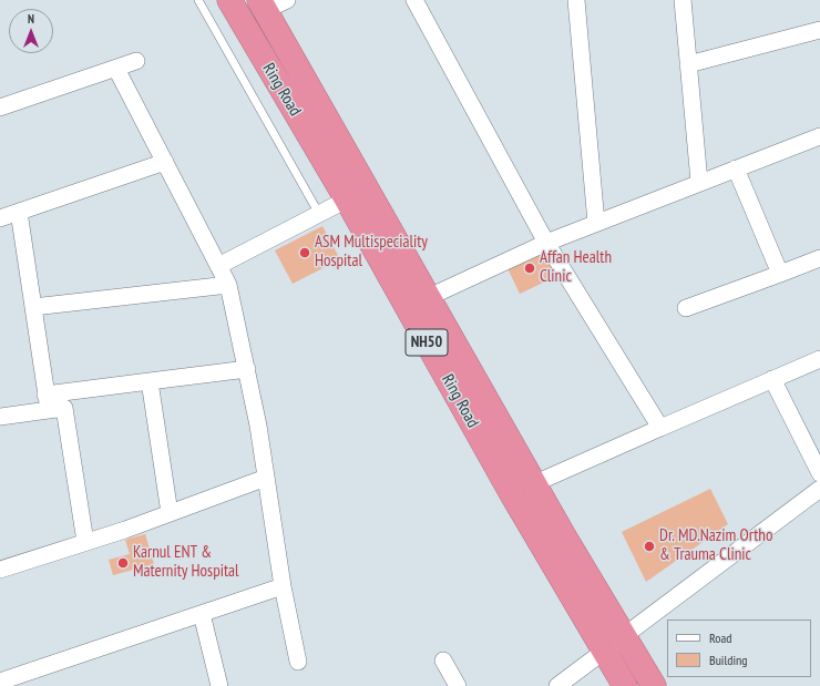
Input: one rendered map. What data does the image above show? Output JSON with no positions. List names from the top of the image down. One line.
{"streets":{"highway":["Ring Road","NH50"]},"places":["ASM Multispeciality Hospital","Affan Health Clinic","Dr. MD.Nazim Ortho & Trauma Clinic","Karnul ENT & Maternity Hospital"],"legend":["Road","Building"],"north":"top"}
